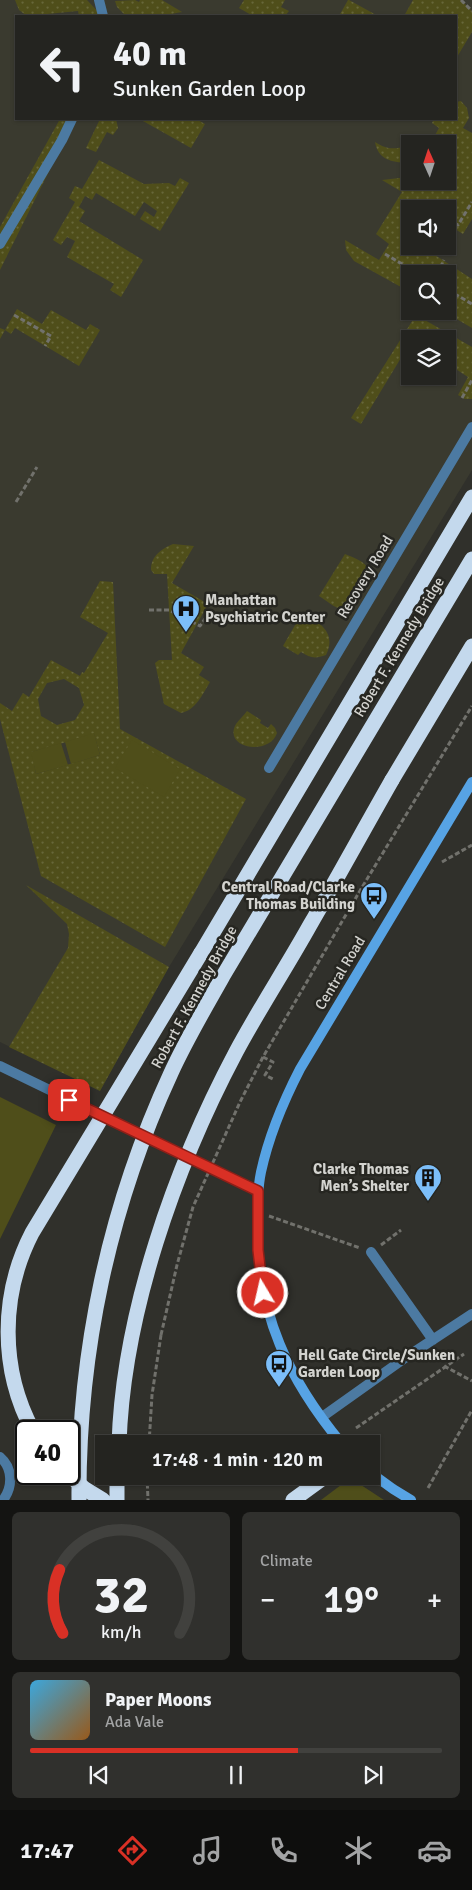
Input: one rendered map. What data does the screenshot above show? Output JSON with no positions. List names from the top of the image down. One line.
{"streets":{"highway":["Robert F. Kennedy Bridge"],"street":["Recovery Road","Central Road"]},"places":{"hospital":["Manhattan Psychiatric Center"],"bus stop":["Central Road/Clarke Thomas Building","Hell Gate Circle/Sunken Garden Loop"],"building":["Clarke Thomas Men’s Shelter"]},"north":"top","page":{"turn":["40 m","Sunken Garden Loop"],"limit":"40","trip":"17:48 · 1 min · 120 m","tile":"Climate","heat":["−","19°","+"],"song":["Paper Moons","Ada Vale"],"tabs":"17:47","gauge":["32","km/h"]}}
